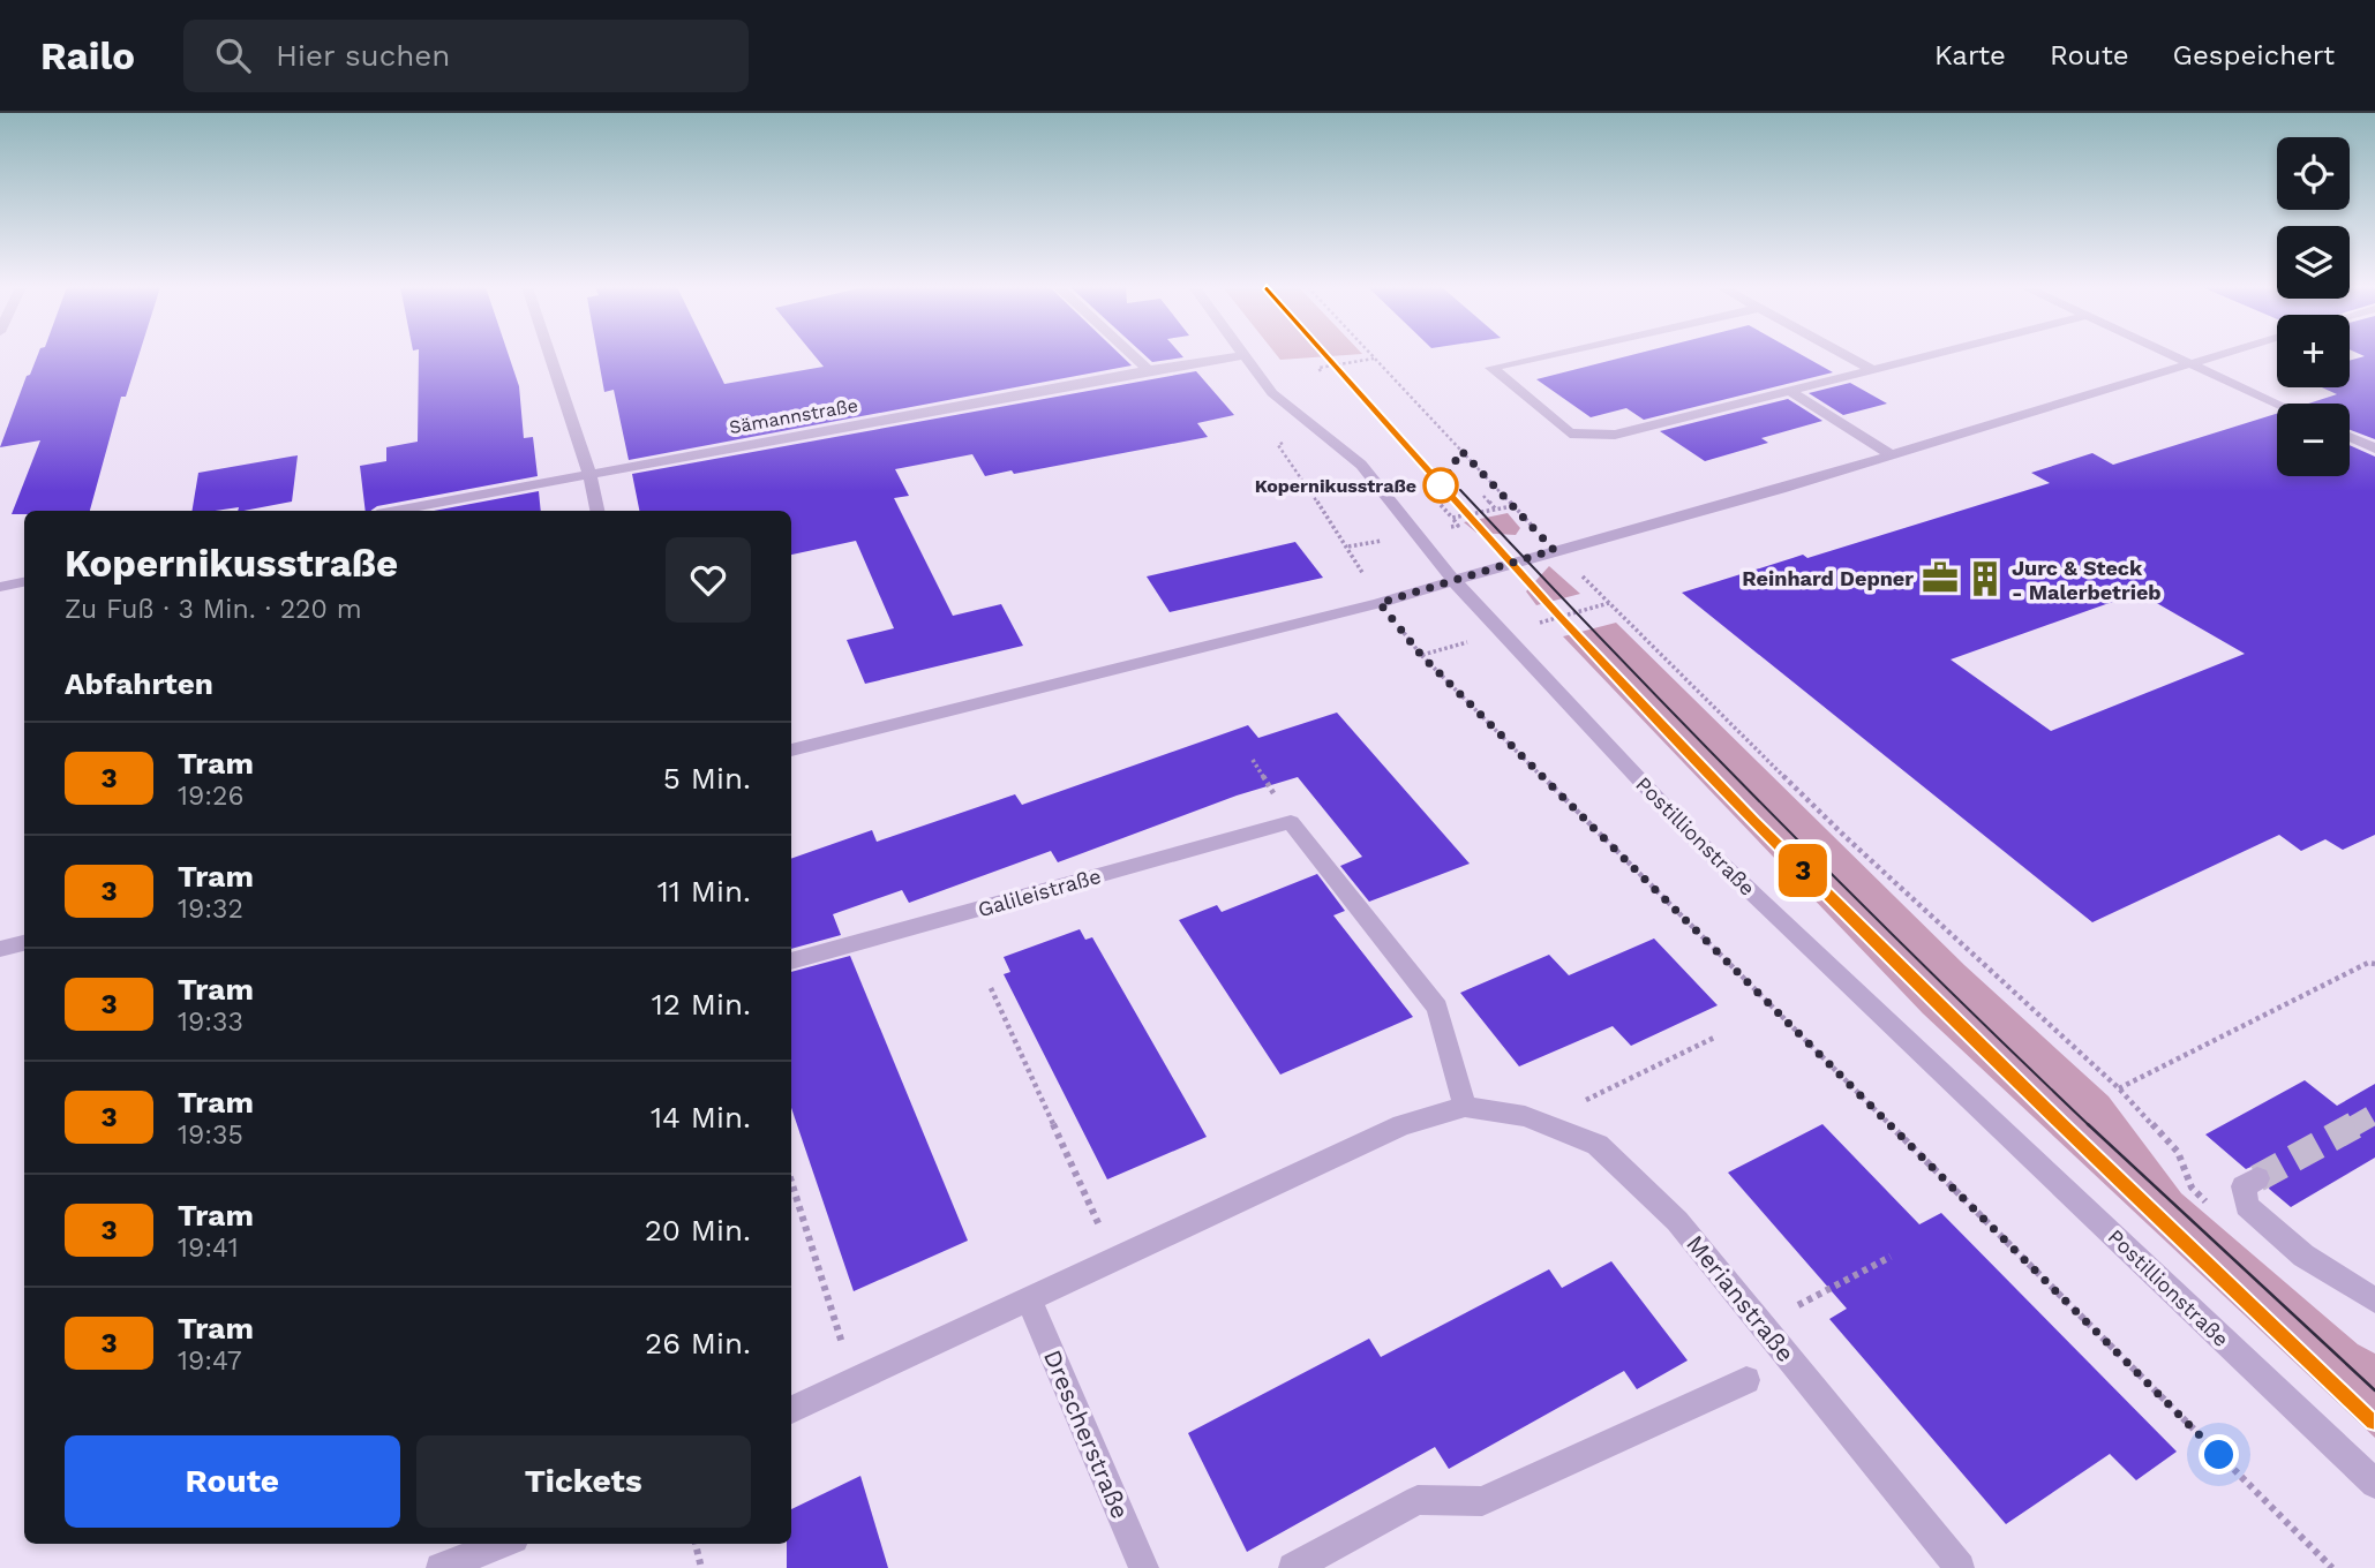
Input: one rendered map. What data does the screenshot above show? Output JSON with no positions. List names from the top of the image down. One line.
{"streets":{"street":["Sämannstraße","Postillionstraße","Galileistraße","Merianstraße","Drescherstraße"]},"crossings":[["Sämannstraße","Postillionstraße"],["Galileistraße","Merianstraße"],["Merianstraße","Drescherstraße"]],"places":{"other":["Kopernikusstraße"],"office":["Reinhard Depner"],"building":["Jurc & Steck - Malerbetrieb"]},"lines":["tram line 3"],"page":{"header":"Railo","search":"Hier suchen","nav":["Karte","Route","Gespeichert"],"on_map":"3","map_buttons":["+","−"],"heading":[["Kopernikusstraße","Zu Fuß · 3 Min. · 220 m"],"Abfahrten"],"list":[{"mark":"3","name":"Tram","note":"19:26","value":"5 Min."},{"mark":"3","name":"Tram","note":"19:32","value":"11 Min."},{"mark":"3","name":"Tram","note":"19:33","value":"12 Min."},{"mark":"3","name":"Tram","note":"19:35","value":"14 Min."},{"mark":"3","name":"Tram","note":"19:41","value":"20 Min."},{"mark":"3","name":"Tram","note":"19:47","value":"26 Min."}],"buttons":["Route","Tickets"]}}
